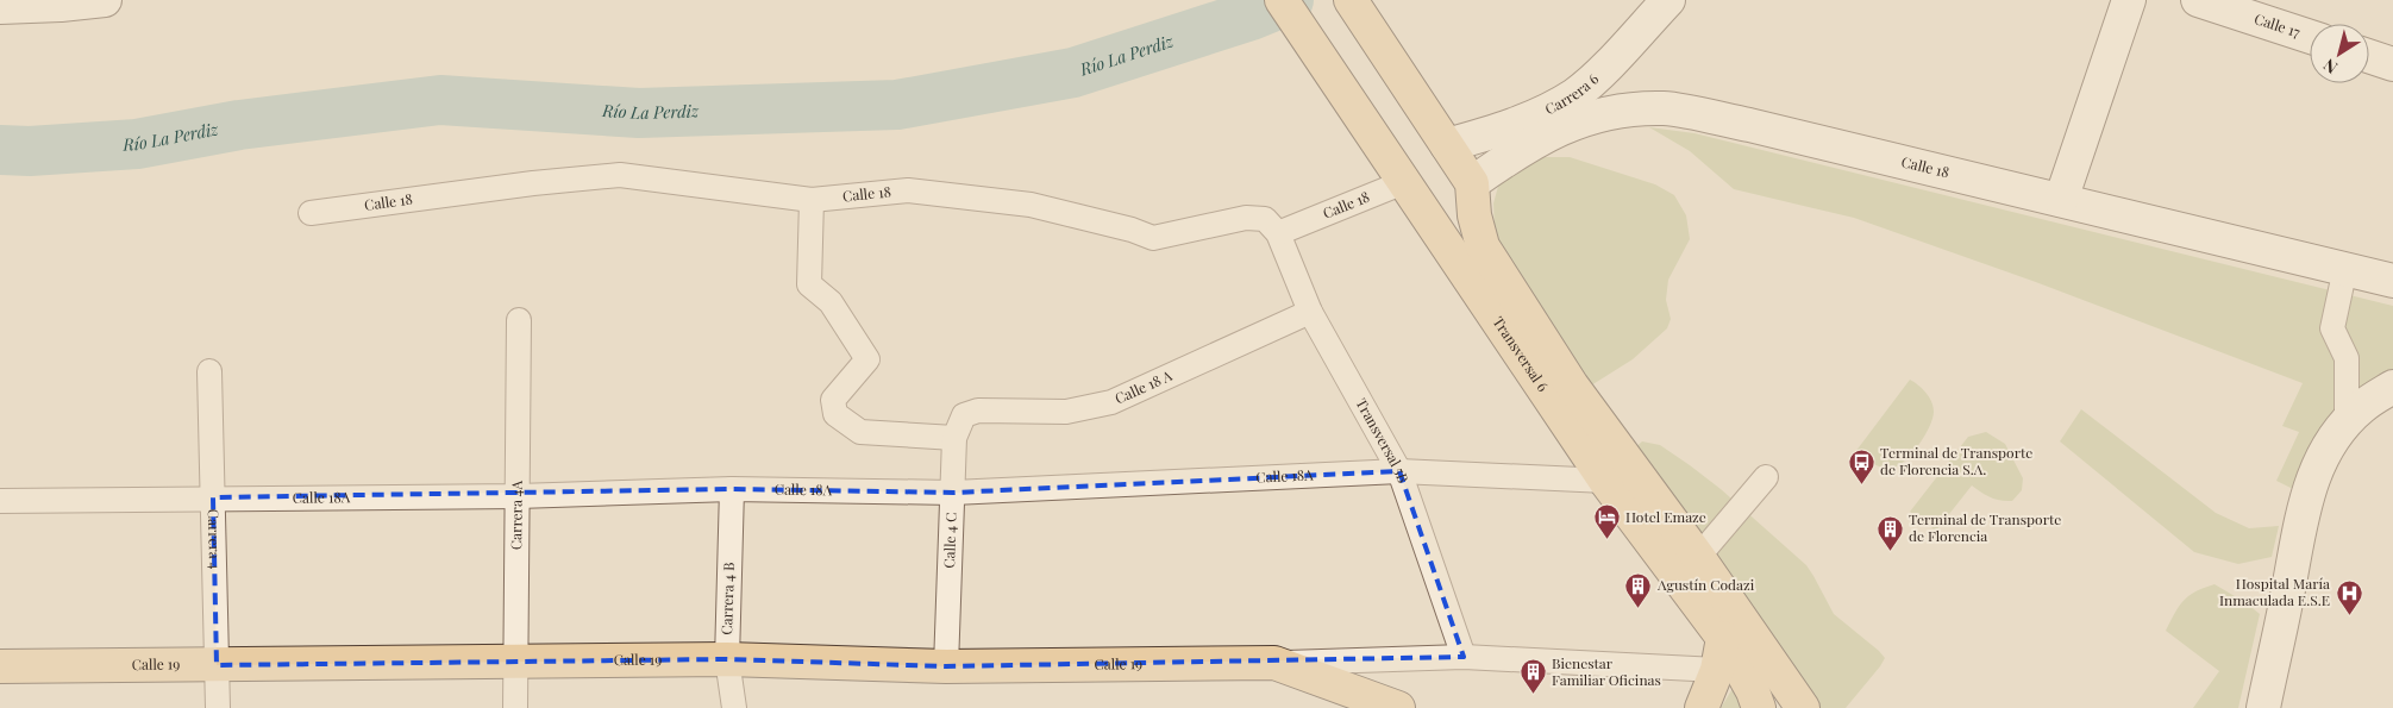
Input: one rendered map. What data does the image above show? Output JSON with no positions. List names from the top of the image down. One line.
{"streets":{"main road":["Calle 17","Carrera 6","Calle 18","Transversal 6","Calle 19"],"street":["Calle 18 A","Transversal 5B","Calle 18A","Carrera 4A","Carrera 4","Calle 4 C","Carrera 4 B"]},"crossings":[["Carrera 6","Transversal 6"],["Calle 18","Transversal 6"],["Calle 18","Transversal 5B"],["Transversal 6","Calle 18A"],["Calle 18 A","Transversal 5B"],["Calle 18 A","Calle 4 C"],["Transversal 5B","Calle 18A"],["Transversal 5B","Calle 19"],["Calle 18A","Carrera 4A"],["Calle 18A","Carrera 4"],["Calle 18A","Calle 4 C"],["Calle 18A","Carrera 4 B"],["Carrera 4A","Calle 19"],["Carrera 4","Calle 19"],["Calle 4 C","Calle 19"],["Carrera 4 B","Calle 19"]],"water":["Río La Perdiz"],"places":{"bus stop":["Terminal de Transporte de Florencia S.A."],"hotel":["Hotel Emaze"],"building":["Terminal de Transporte de Florencia","Agustín Codazi","Bienestar Familiar Oficinas"],"hospital":["Hospital María Inmaculada E.S.E"]},"north":"bottom left"}
